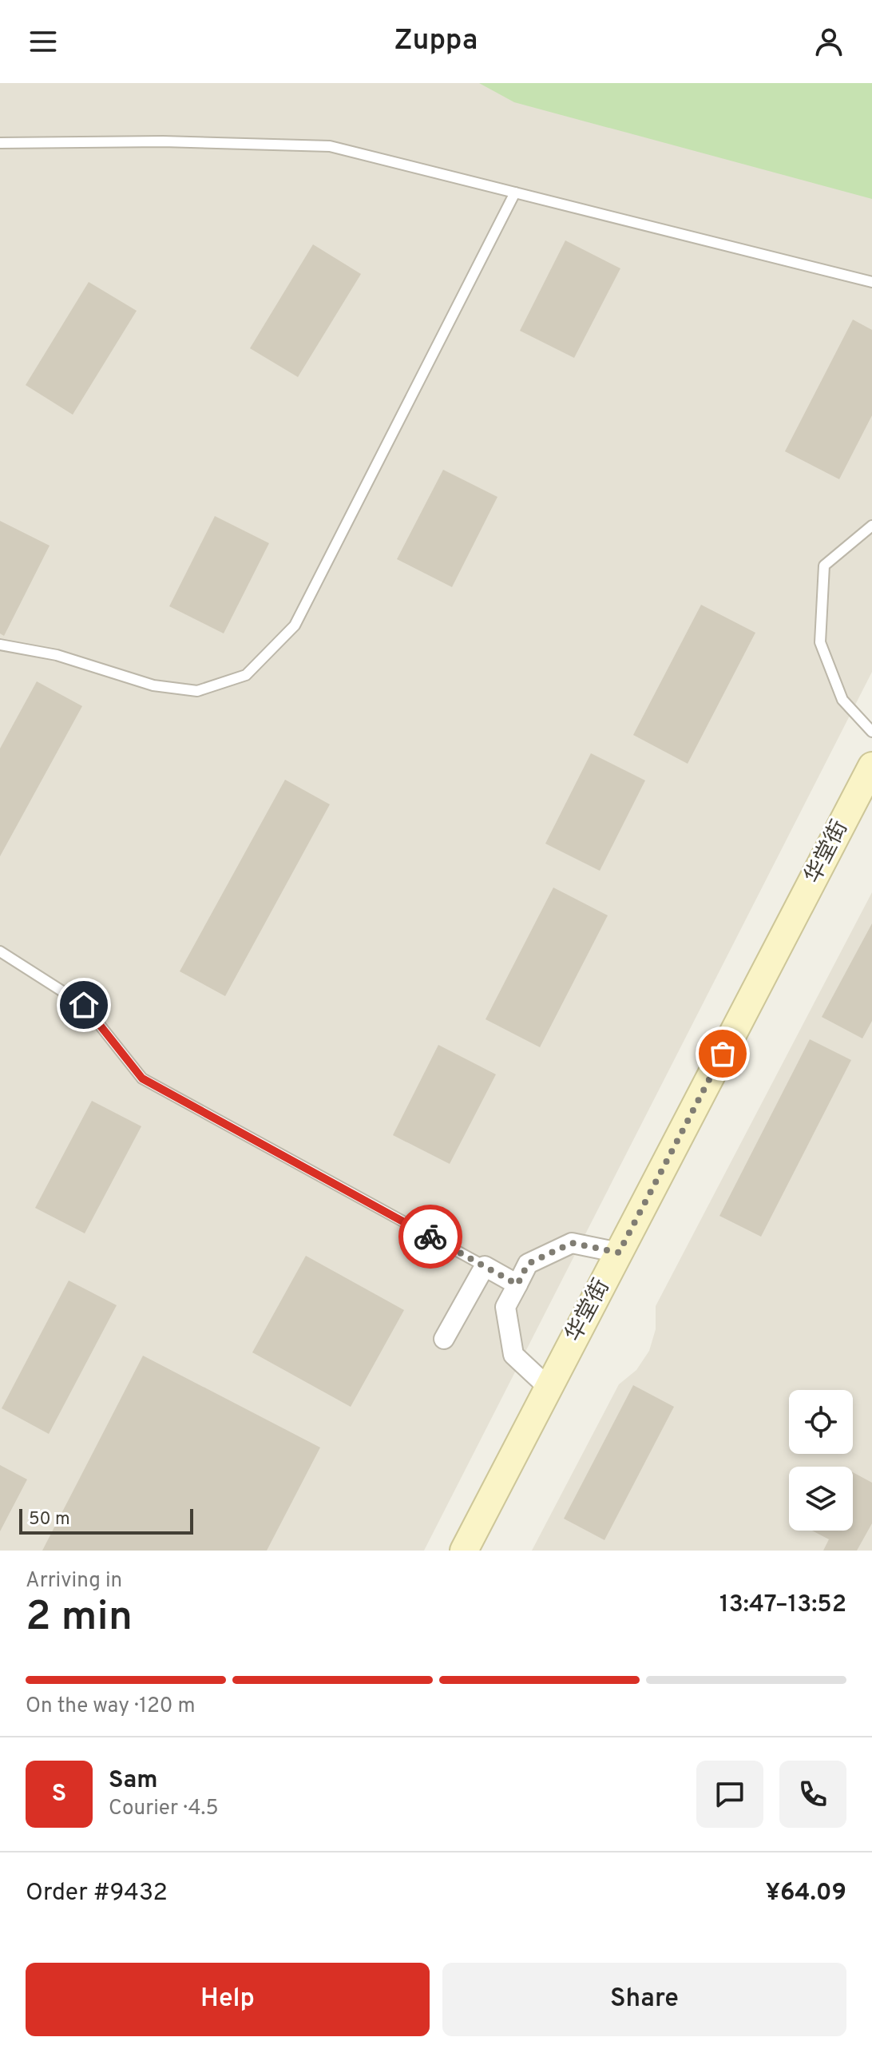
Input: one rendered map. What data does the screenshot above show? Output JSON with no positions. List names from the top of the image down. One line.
{"streets":{"street":["华堂街"]},"scale_bar":"50 m","page":{"header":"Zuppa","scale":"50 m","heading":["2 min","Arriving in","13:47–13:52"],"panel":["Sam","Courier · 4.5","Order #9432","¥64.09"],"bar":"On the way · 120 m","round":"S","buttons":["Help","Share"]}}
